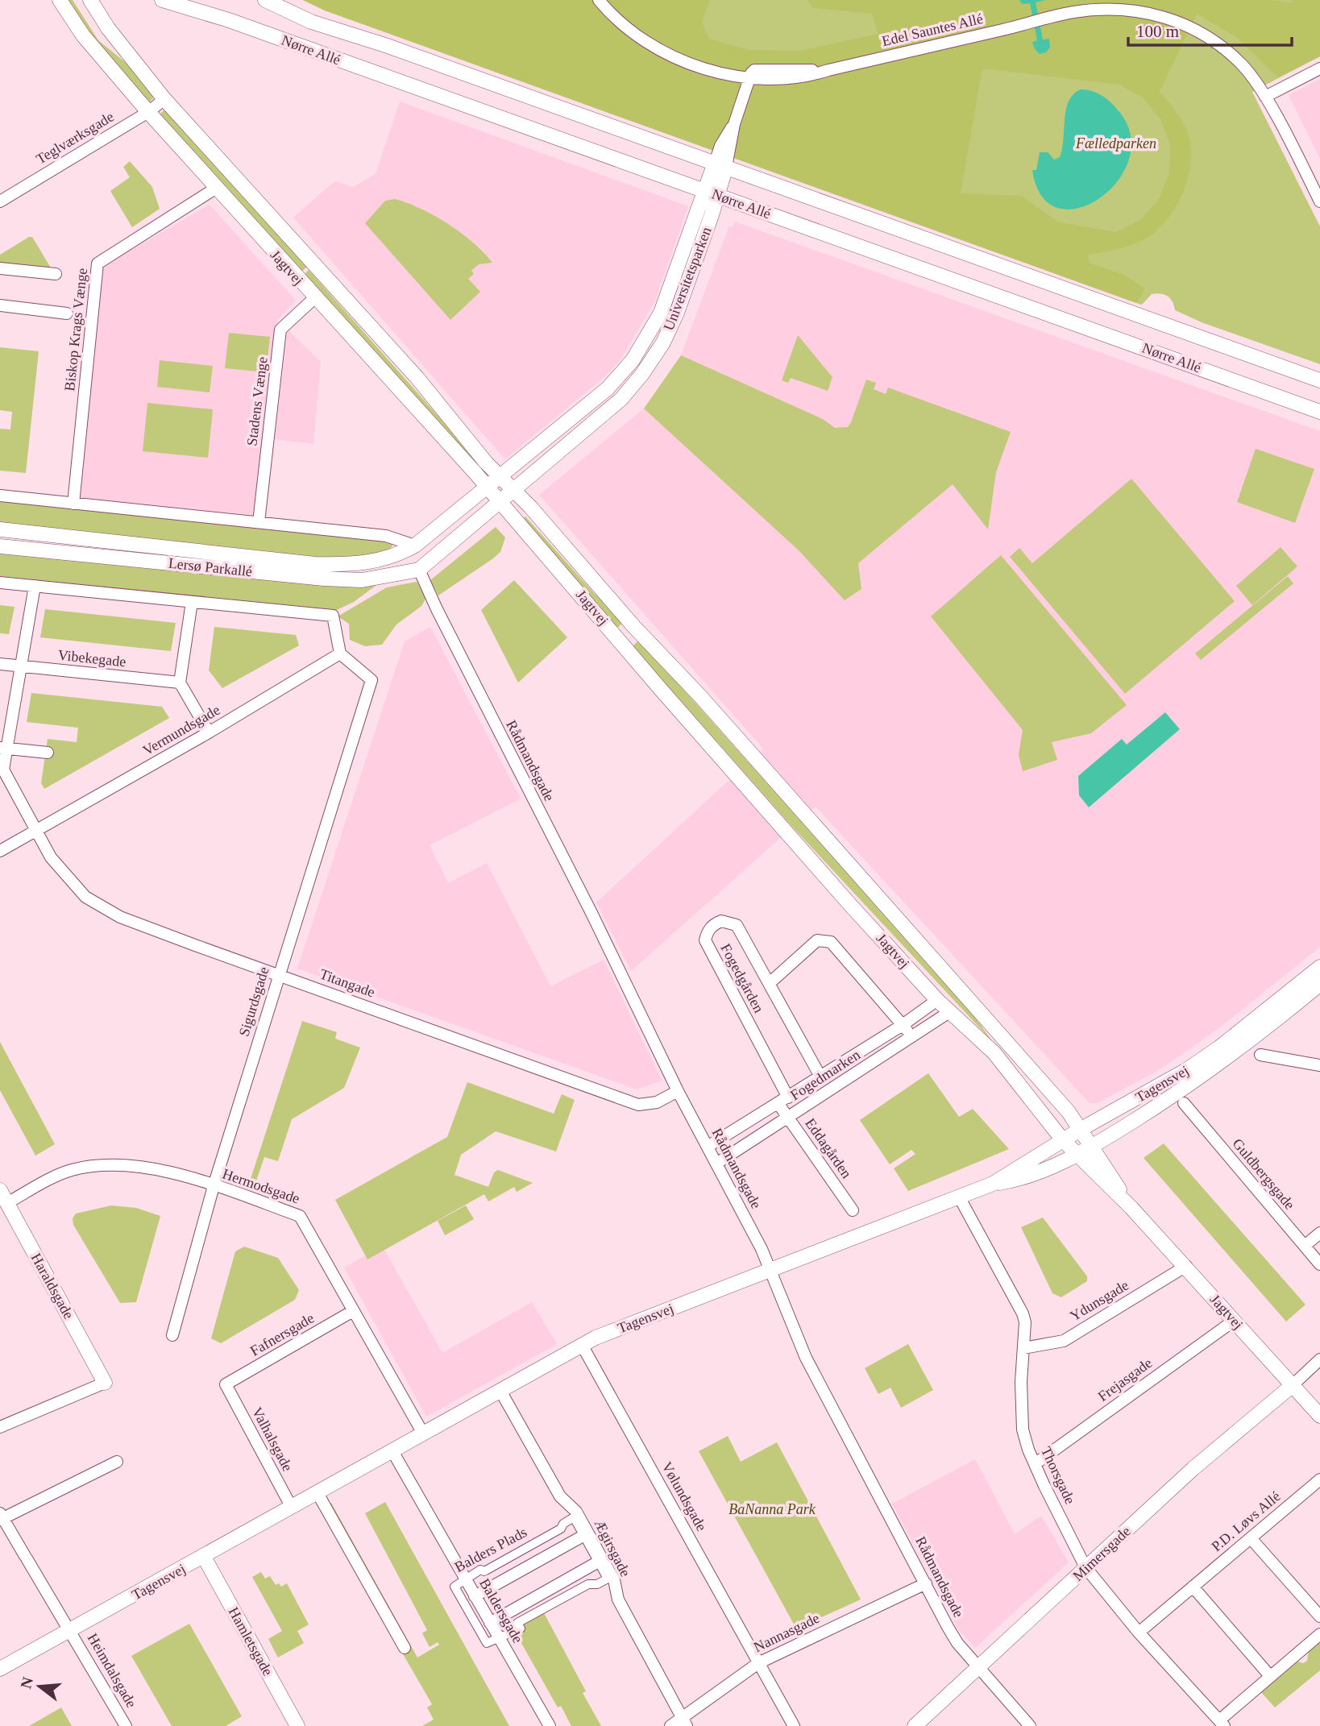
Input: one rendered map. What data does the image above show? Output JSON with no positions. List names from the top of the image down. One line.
{"streets":{"street":["Edel Sauntes Allé","Nørre Allé","Teglværksgade","Jagtvej","Universitetsparken","Biskop Krags Vænge","Stadens Vænge","Lersø Parkallé","Vibekegade","Vermundsgade","Rådmandsgade","Fogedgården","Titangade","Sigurdsgade","Fogedmarken","Tagensvej","Eddagården","Guldbergsgade","Hermodsgade","Haraldsgade","Ydunsgade","Fafnersgade","Frejasgade","Valhalsgade","Thorsgade","Vølundsgade","P.D. Løvs Allé","Ægirsgade","Balders Plads","Mimersgade","Baldersgade","Nannasgade","Hamletsgade","Heimdalsgade"]},"crossings":[["Edel Sauntes Allé","Universitetsparken"],["Nørre Allé","Universitetsparken"],["Teglværksgade","Jagtvej"],["Jagtvej","Universitetsparken"],["Jagtvej","Biskop Krags Vænge"],["Jagtvej","Stadens Vænge"],["Jagtvej","Lersø Parkallé"],["Jagtvej","Fogedmarken"],["Jagtvej","Tagensvej"],["Jagtvej","Ydunsgade"],["Jagtvej","Frejasgade"],["Jagtvej","Mimersgade"],["Universitetsparken","Lersø Parkallé"],["Lersø Parkallé","Rådmandsgade"],["Vibekegade","Titangade"],["Vermundsgade","Titangade"],["Vermundsgade","Sigurdsgade"],["Rådmandsgade","Titangade"],["Rådmandsgade","Fogedmarken"],["Rådmandsgade","Tagensvej"],["Rådmandsgade","Mimersgade"],["Rådmandsgade","Nannasgade"],["Fogedgården","Fogedmarken"],["Fogedgården","Eddagården"],["Titangade","Sigurdsgade"],["Sigurdsgade","Hermodsgade"],["Fogedmarken","Eddagården"],["Tagensvej","Hermodsgade"],["Tagensvej","Valhalsgade"],["Tagensvej","Thorsgade"],["Tagensvej","Vølundsgade"],["Tagensvej","Ægirsgade"],["Tagensvej","Baldersgade"],["Tagensvej","Hamletsgade"],["Tagensvej","Heimdalsgade"],["Hermodsgade","Haraldsgade"],["Hermodsgade","Fafnersgade"],["Ydunsgade","Thorsgade"],["Fafnersgade","Valhalsgade"],["Frejasgade","Thorsgade"],["Thorsgade","P.D. Løvs Allé"],["Thorsgade","Mimersgade"],["Vølundsgade","Nannasgade"],["Ægirsgade","Balders Plads"],["Ægirsgade","Nannasgade"],["Balders Plads","Baldersgade"]],"parks":["Fælledparken","BaNanna Park"],"scale_bar":"100 m","north":"left"}
